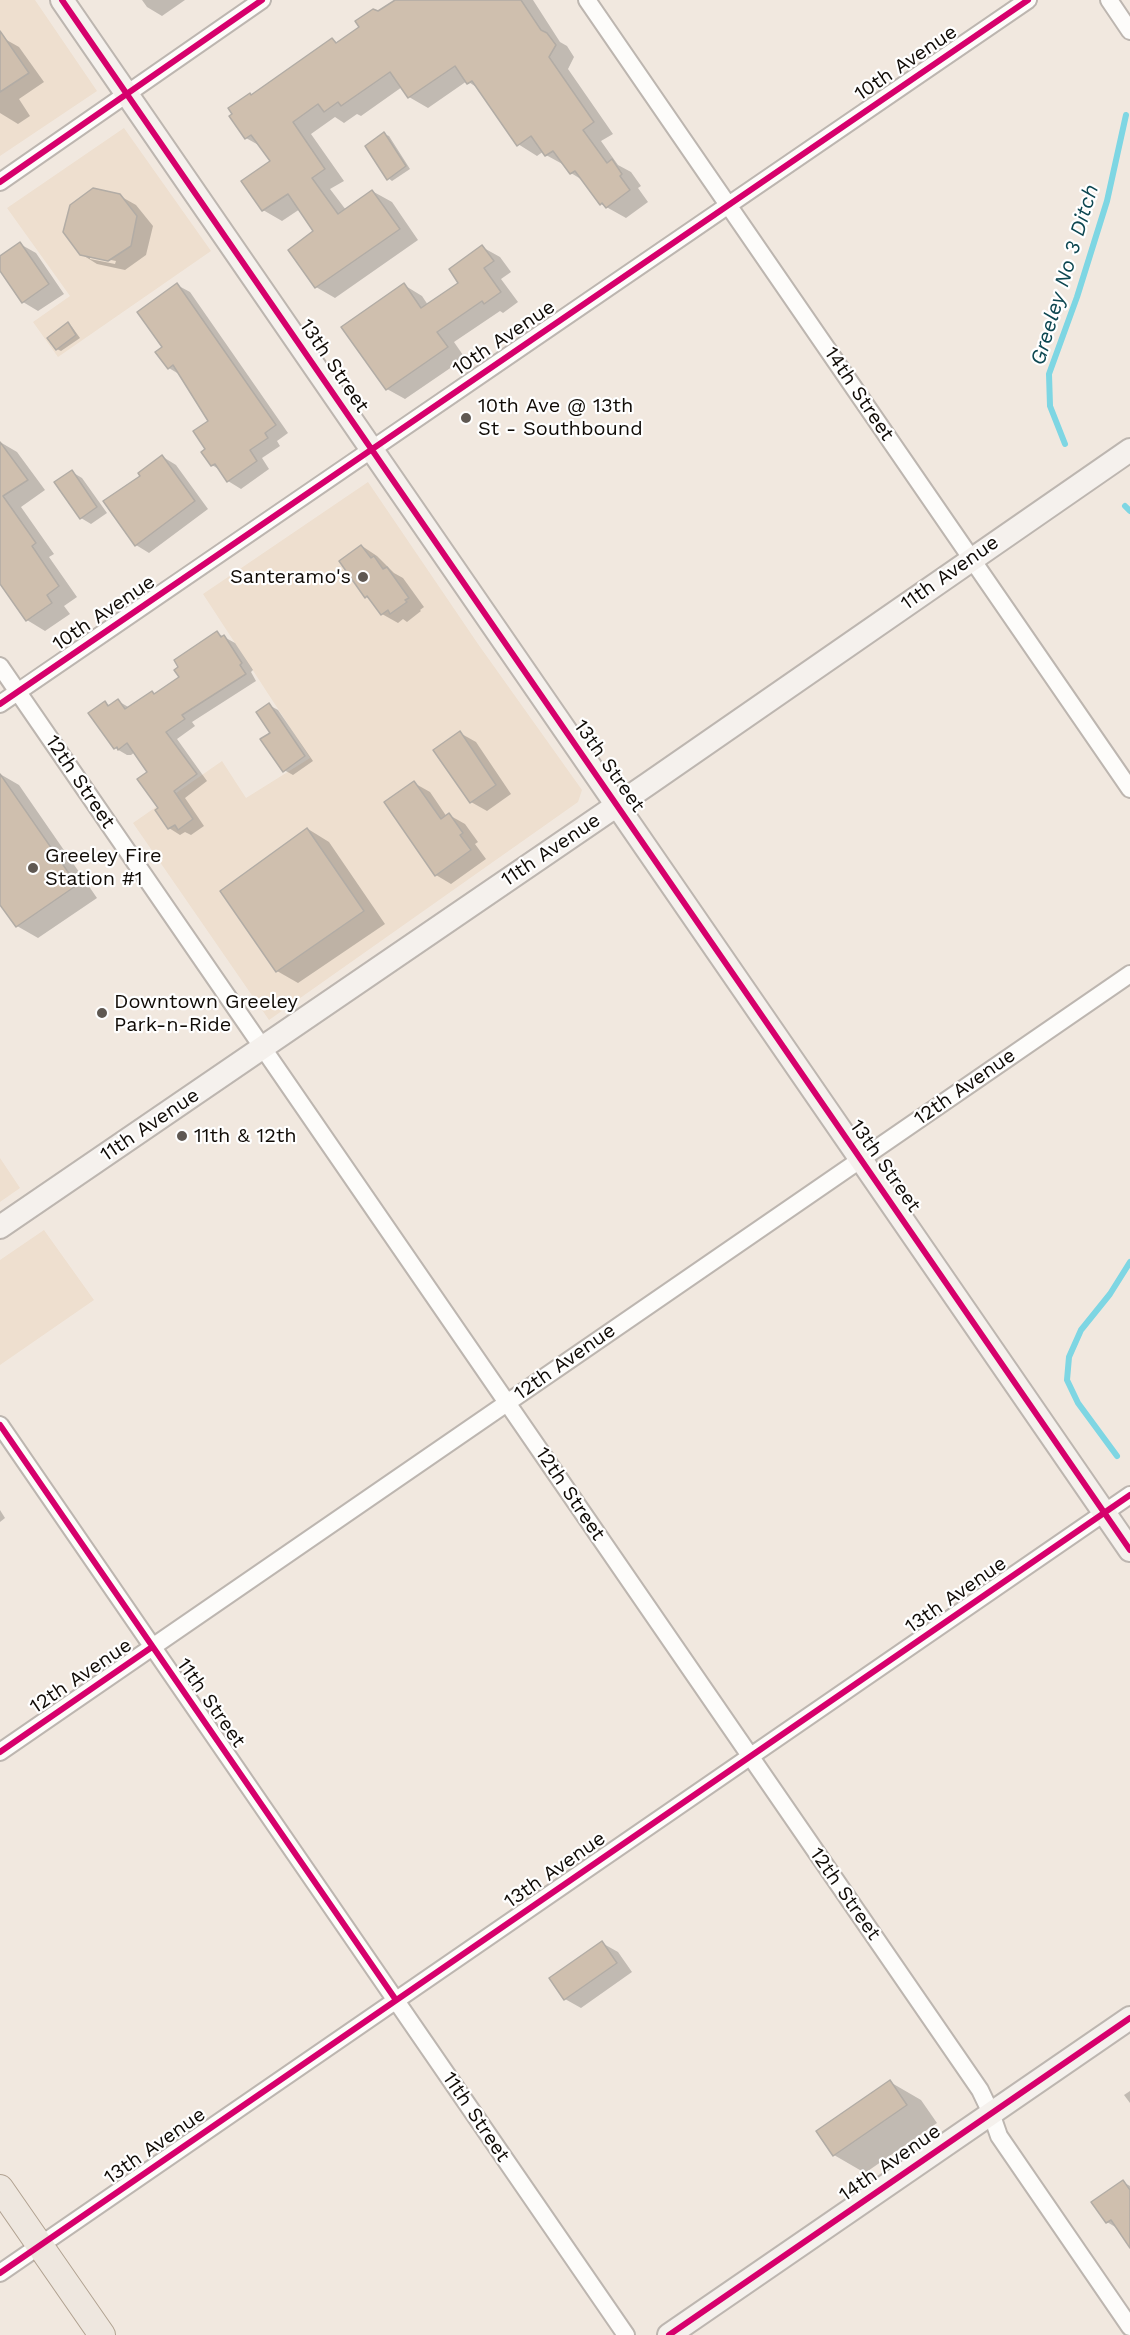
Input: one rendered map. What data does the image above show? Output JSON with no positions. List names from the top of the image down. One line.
{"streets":{"street":["10th Avenue","13th Street","14th Street","11th Avenue","12th Street","12th Avenue","13th Avenue","11th Street","14th Avenue"]},"crossings":[["10th Avenue","13th Street"],["10th Avenue","14th Street"],["10th Avenue","12th Street"],["13th Street","11th Avenue"],["13th Street","12th Avenue"],["13th Street","13th Avenue"],["14th Street","11th Avenue"],["11th Avenue","12th Street"],["12th Street","12th Avenue"],["12th Street","13th Avenue"],["12th Street","14th Avenue"],["12th Avenue","11th Street"],["13th Avenue","11th Street"]],"water":["Greeley No 3 Ditch"],"places":["10th Ave @ 13th St - Southbound","Santeramo's","Greeley Fire Station #1","Downtown Greeley Park-n-Ride","11th & 12th"]}
